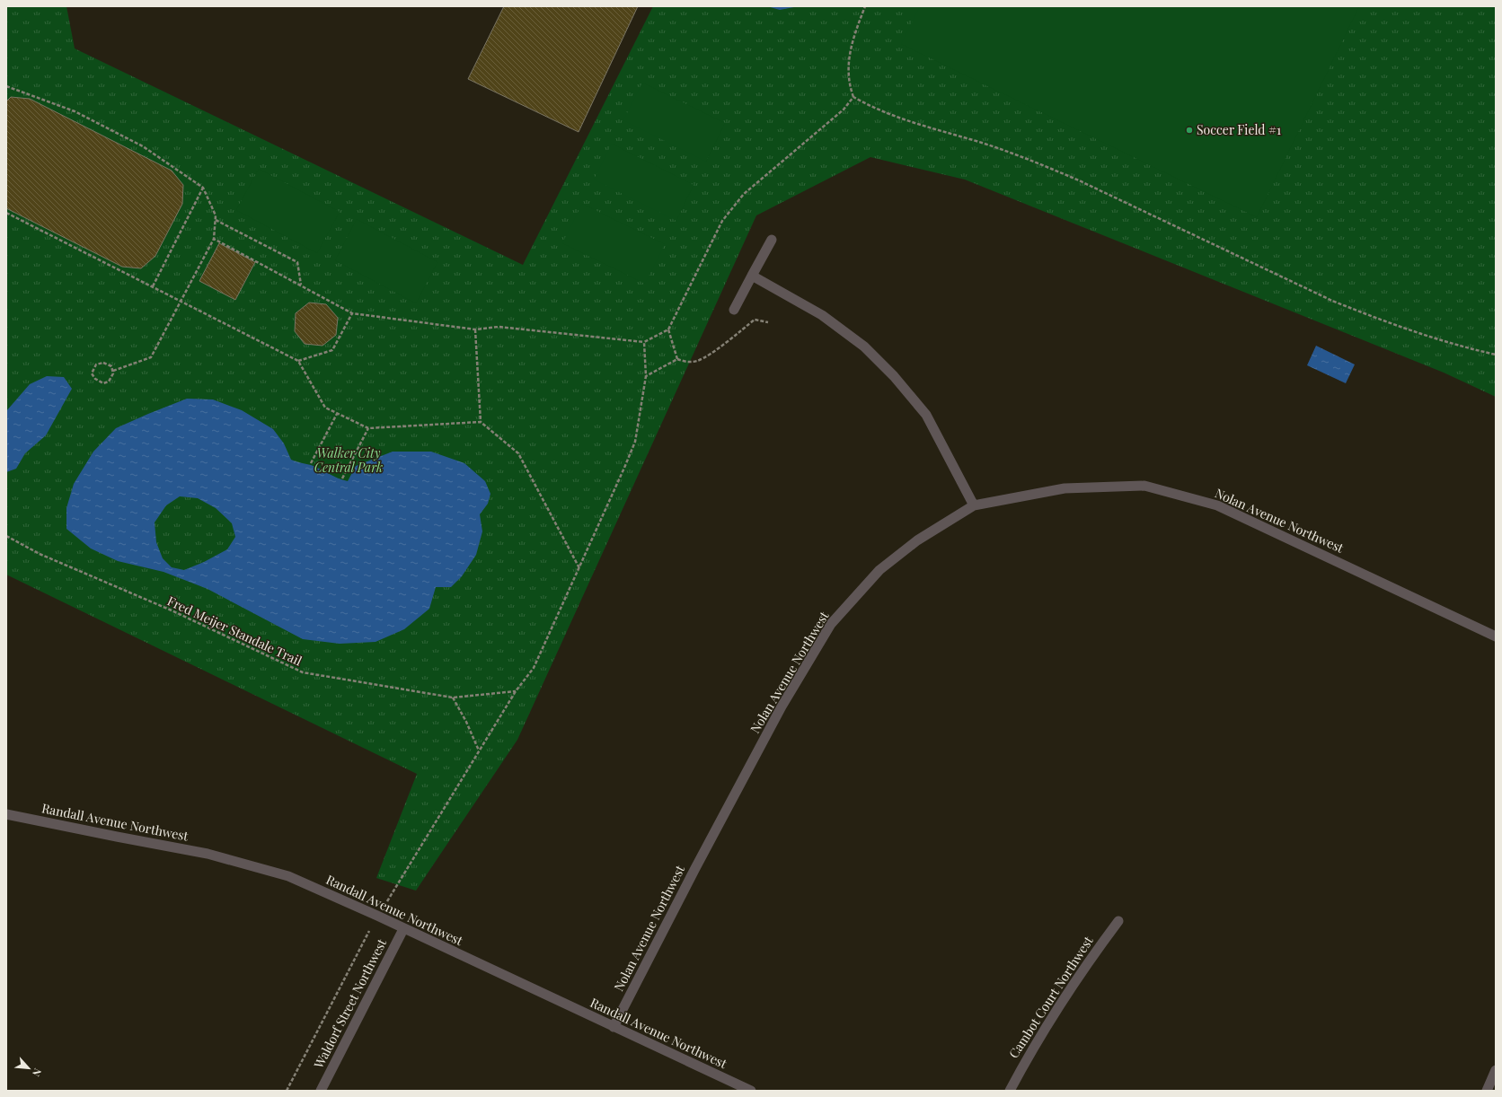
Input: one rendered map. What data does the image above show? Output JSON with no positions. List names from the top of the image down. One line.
{"streets":{"street":["Nolan Avenue Northwest","Randall Avenue Northwest","Cambot Court Northwest","Waldorf Street Northwest"],"path":["Fred Meijer Standale Trail"]},"crossings":[["Nolan Avenue Northwest","Randall Avenue Northwest"],["Randall Avenue Northwest","Waldorf Street Northwest"]],"parks":["Walker City Central Park"],"places":["Soccer Field #1"],"north":"bottom right"}
